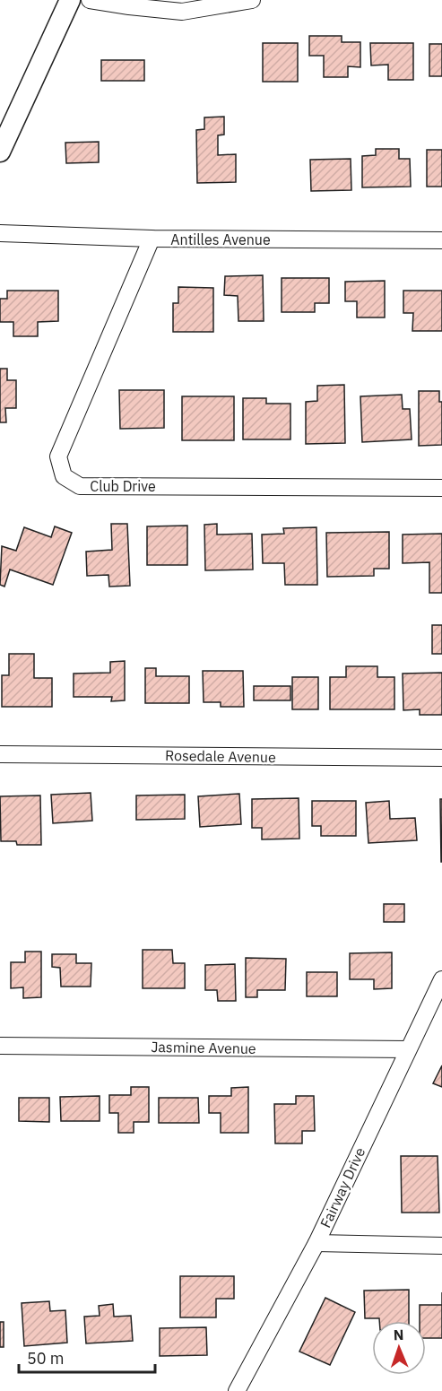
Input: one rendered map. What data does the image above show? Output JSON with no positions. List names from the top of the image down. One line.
{"streets":{"street":["Antilles Avenue","Club Drive","Rosedale Avenue","Jasmine Avenue","Fairway Drive"]},"crossings":[["Antilles Avenue","Club Drive"],["Jasmine Avenue","Fairway Drive"]],"scale_bar":"50 m","north":"top"}
